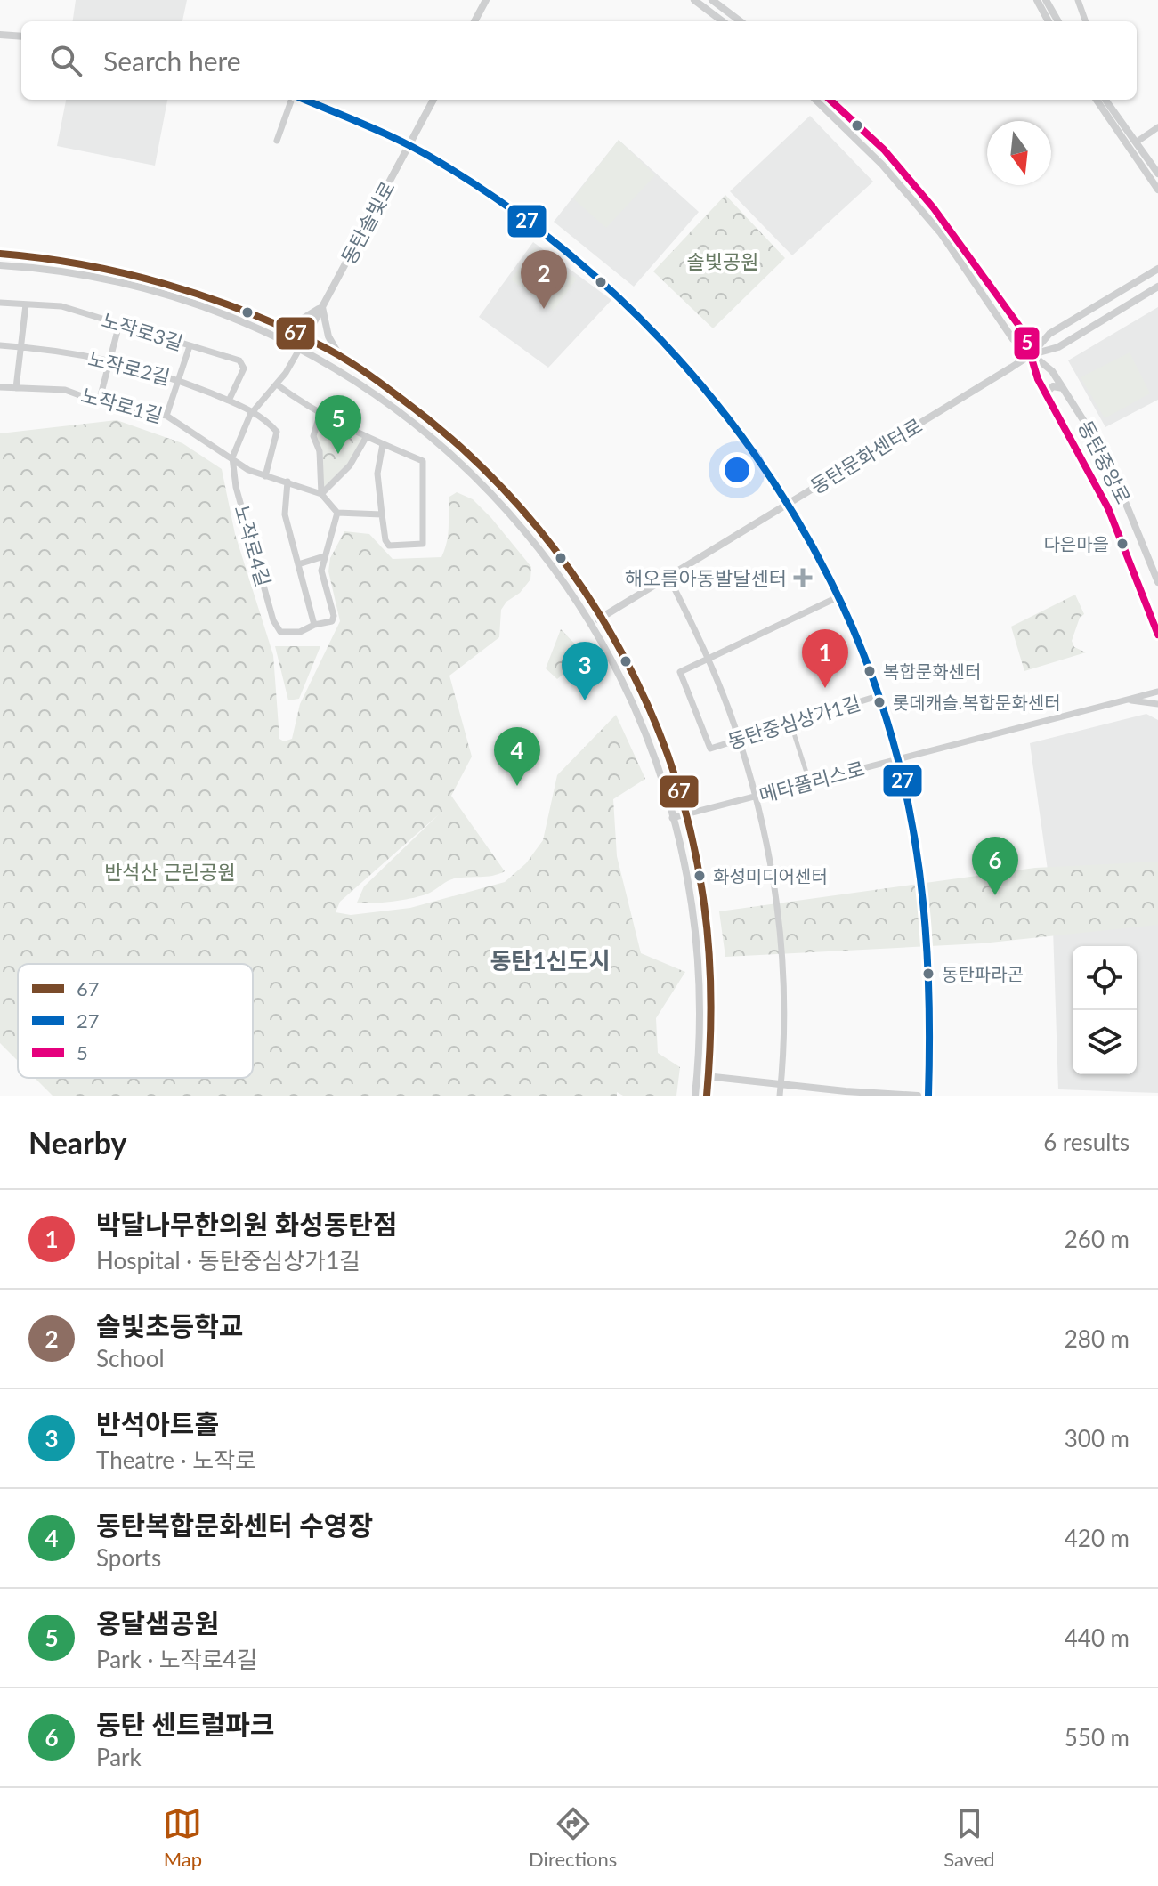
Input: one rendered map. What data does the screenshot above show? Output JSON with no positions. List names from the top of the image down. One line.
{"streets":{"street":["동탄솔빛로","노작로3길","노작로2길","노작로1길","동탄문화센터로","동탄중앙로","노작로4길","동탄중심상가1길","메타폴리스로"]},"crossings":[["노작로3길","노작로2길"],["노작로2길","노작로4길"],["노작로1길","노작로4길"],["동탄문화센터로","동탄중앙로"]],"districts":["동탄1신도시"],"parks":["솔빛공원","반석산 근린공원"],"places":{"other":["다은마을","복합문화센터","롯데캐슬.복합문화센터","화성미디어센터","동탄파라곤"],"health":["해오름아동발달센터"]},"lines":["transit line 27","transit line 5","transit line 67"],"legend":["67","27","5"],"north":"bottom","page":{"search":"Search here","pins":["2","5","1","3","4","6"],"heading":["Nearby","6 results"],"list":[{"mark":"1","name":"박달나무한의원 화성동탄점","note":"Hospital · 동탄중심상가1길","value":"260 m"},{"mark":"2","name":"솔빛초등학교","note":"School","value":"280 m"},{"mark":"3","name":"반석아트홀","note":"Theatre · 노작로","value":"300 m"},{"mark":"4","name":"동탄복합문화센터 수영장","note":"Sports","value":"420 m"},{"mark":"5","name":"옹달샘공원","note":"Park · 노작로4길","value":"440 m"},{"mark":"6","name":"동탄 센트럴파크","note":"Park","value":"550 m"}],"nav":["Map","Directions","Saved"]}}
